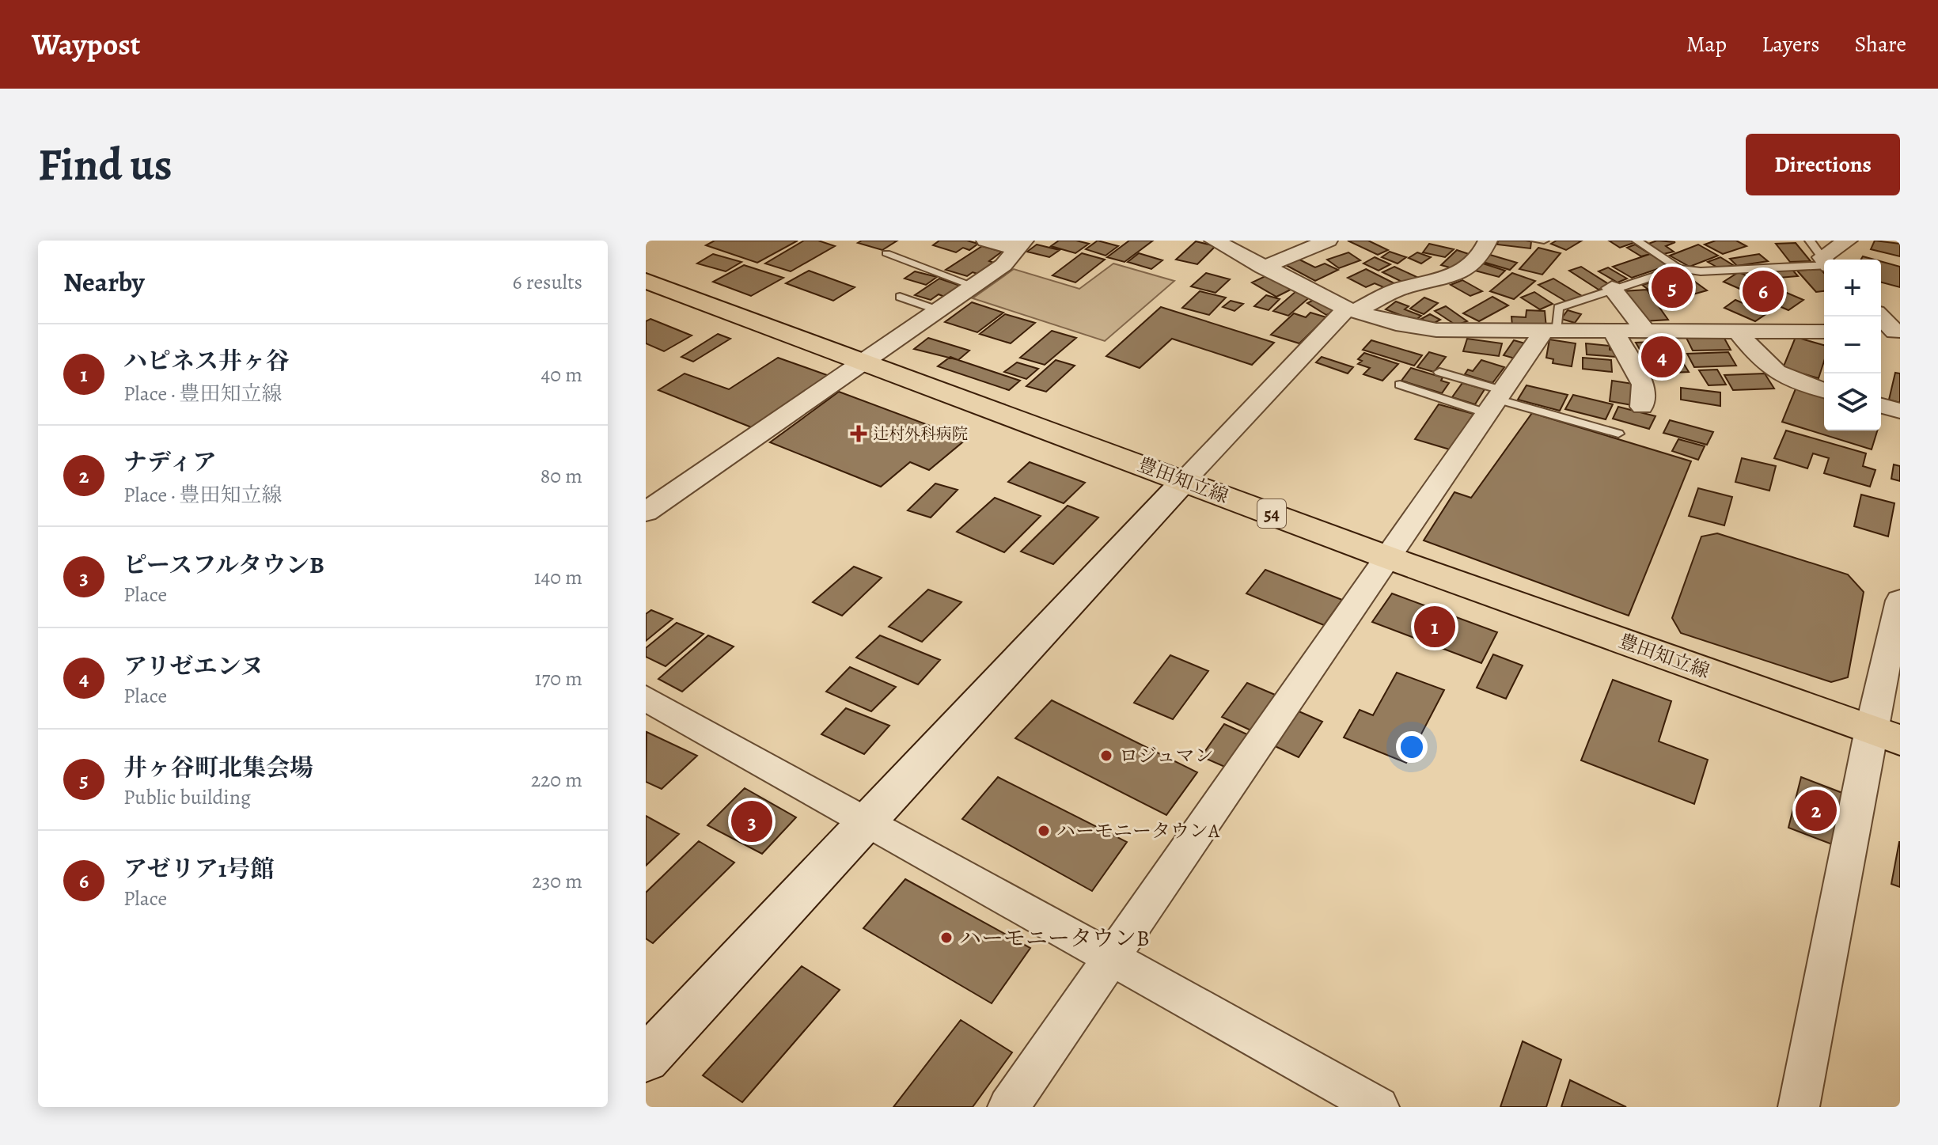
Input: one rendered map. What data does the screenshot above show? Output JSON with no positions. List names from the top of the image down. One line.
{"streets":{"main road":["豊田知立線","54"]},"places":{"health":["辻村外科病院"],"other":["ロジュマン","ハーモニータウンA","ハーモニータウンB"]},"page":{"header":"Waypost","nav":["Map","Layers","Share"],"buttons":"Directions","title":"Find us","heading":["Nearby","6 results"],"map_buttons":["+","−"],"pins":["5","6","4","1","2","3"],"list":[{"mark":"1","name":"ハピネス井ヶ谷","note":"Place · 豊田知立線","value":"40 m"},{"mark":"2","name":"ナディア","note":"Place · 豊田知立線","value":"80 m"},{"mark":"3","name":"ピースフルタウンB","note":"Place","value":"140 m"},{"mark":"4","name":"アリゼエンヌ","note":"Place","value":"170 m"},{"mark":"5","name":"井ヶ谷町北集会場","note":"Public building","value":"220 m"},{"mark":"6","name":"アゼリア1号館","note":"Place","value":"230 m"}]}}
